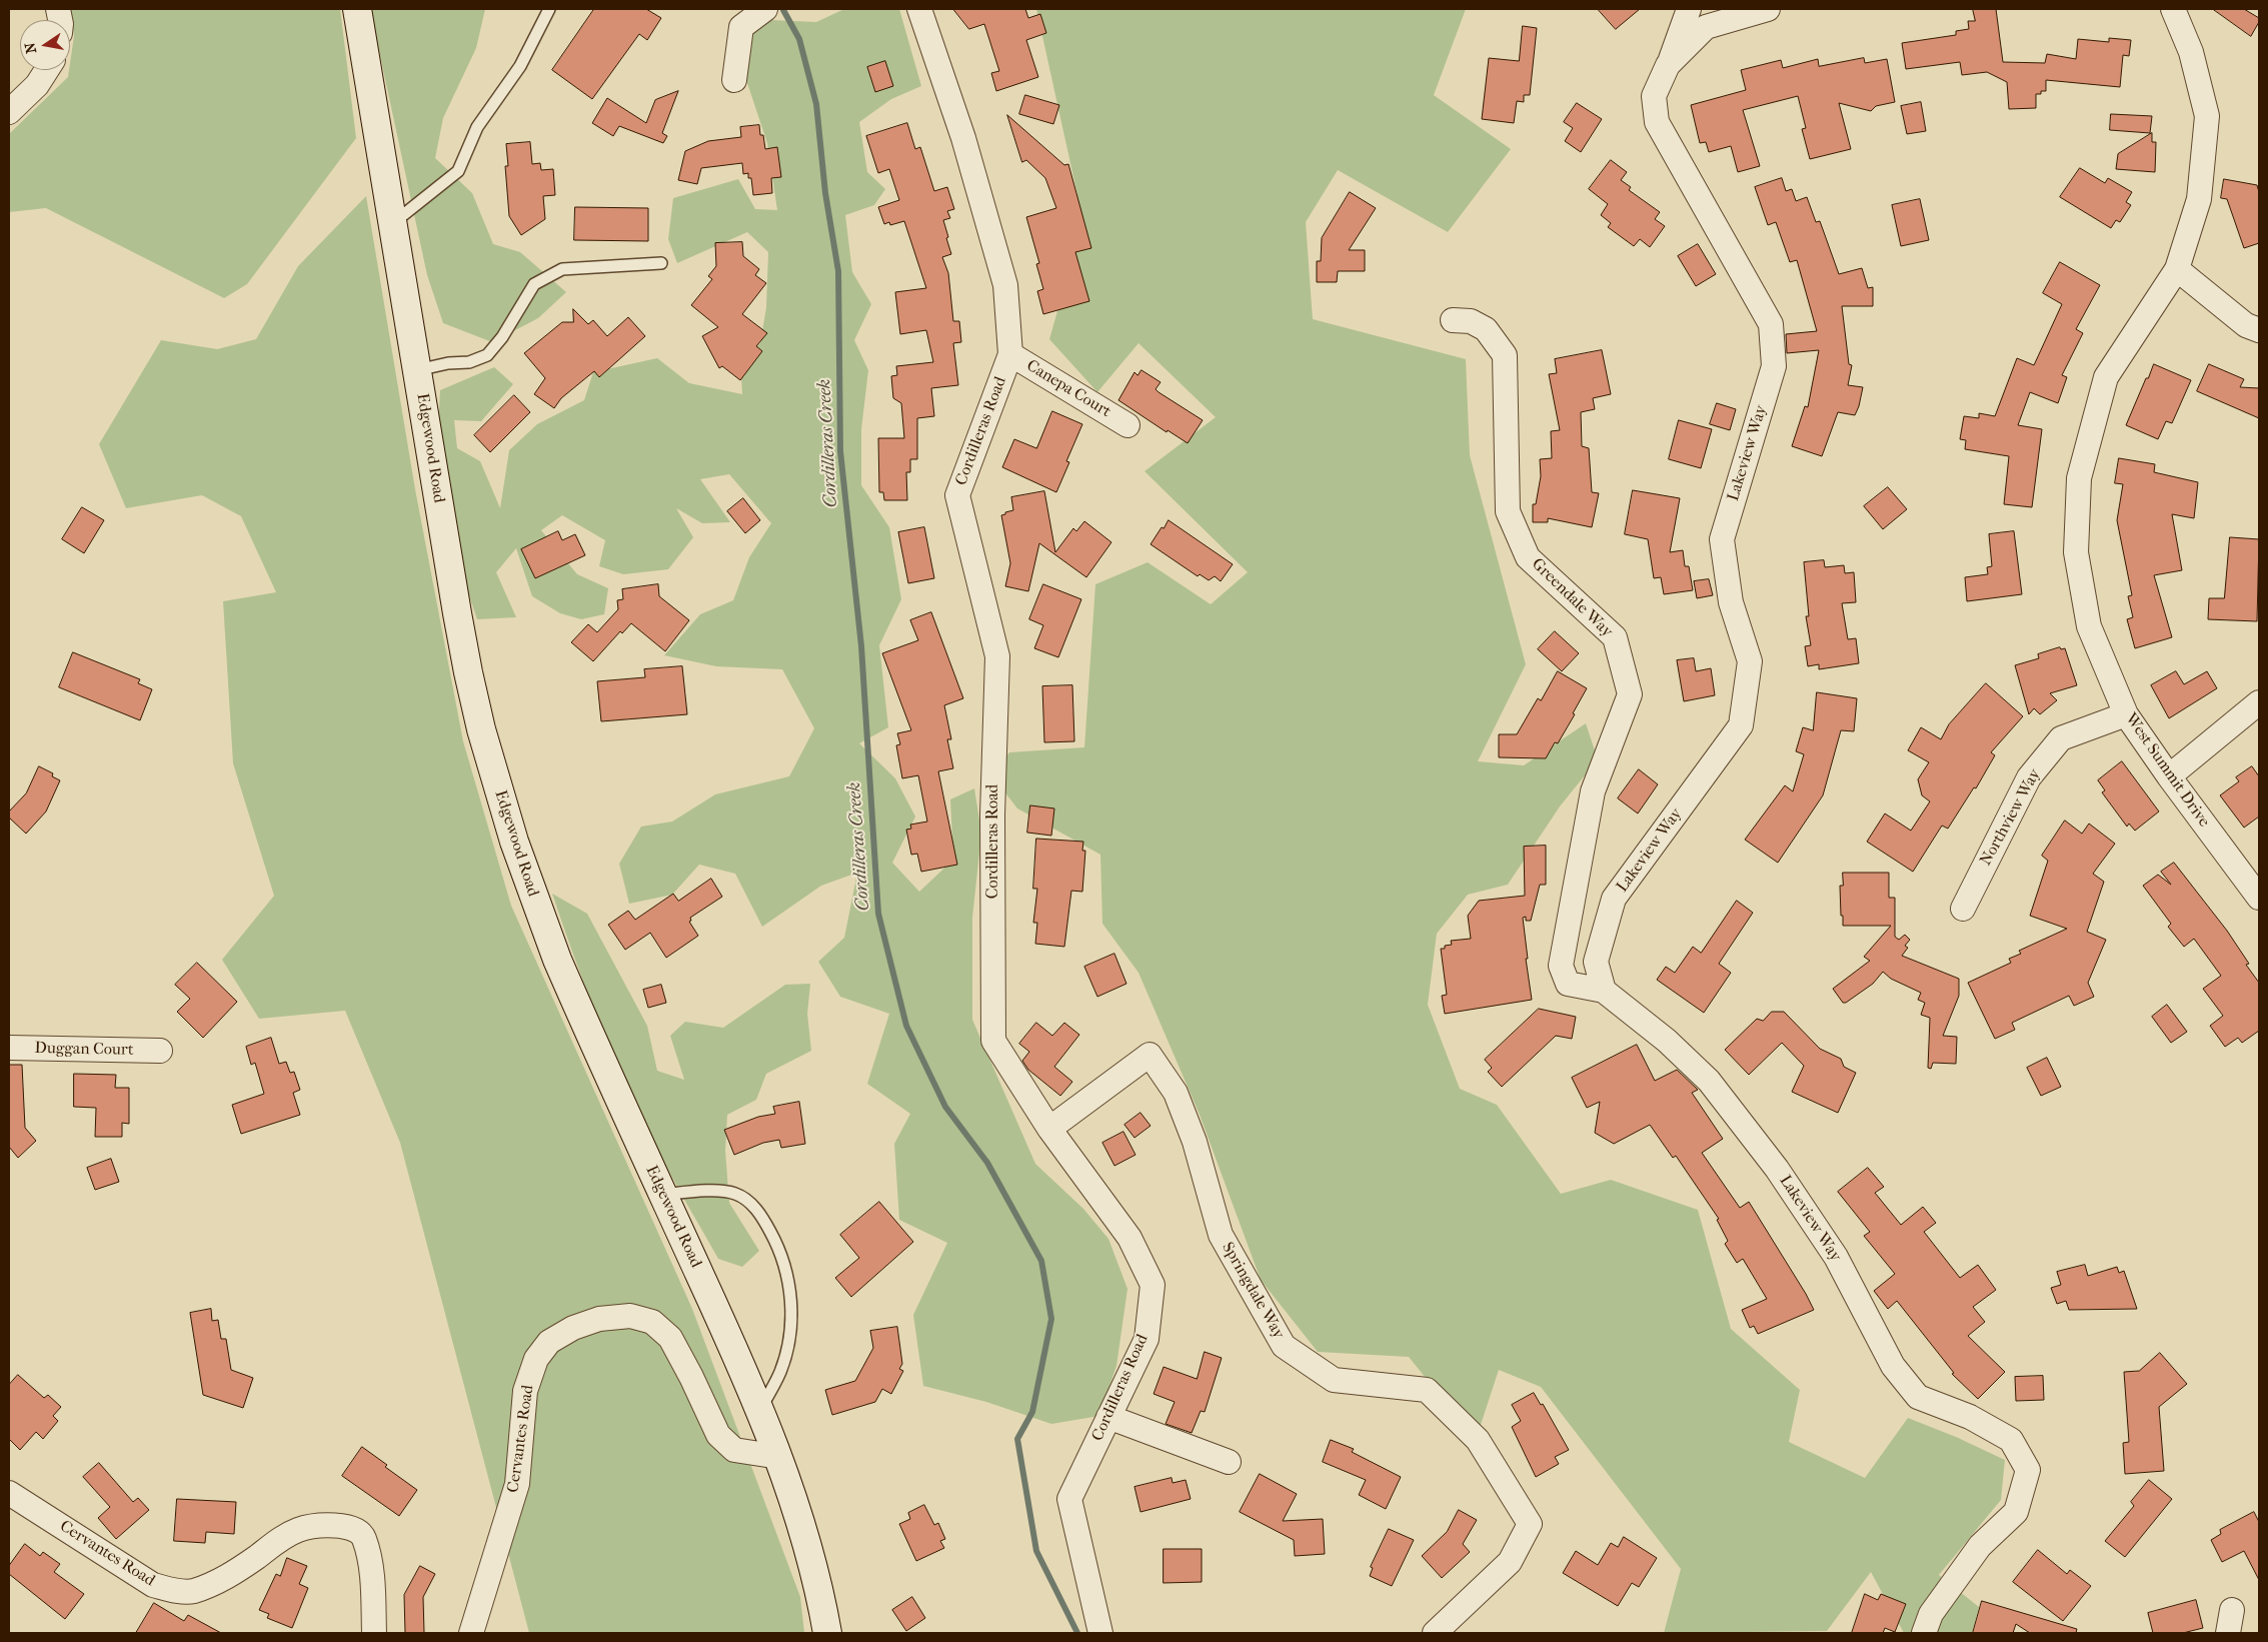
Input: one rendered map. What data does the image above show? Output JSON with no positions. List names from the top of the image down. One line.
{"streets":{"main road":["Edgewood Road"],"street":["Canepa Court","Cordilleras Road","Lakeview Way","Greendale Way","West Summit Drive","Northview Way","Duggan Court","Springdale Way","Cervantes Road"]},"crossings":[["Canepa Court","Cordilleras Road"],["Cordilleras Road","Springdale Way"],["Edgewood Road","Cervantes Road"],["Lakeview Way","Greendale Way"],["West Summit Drive","Northview Way"]],"water":["Cordilleras Creek"],"north":"left"}
